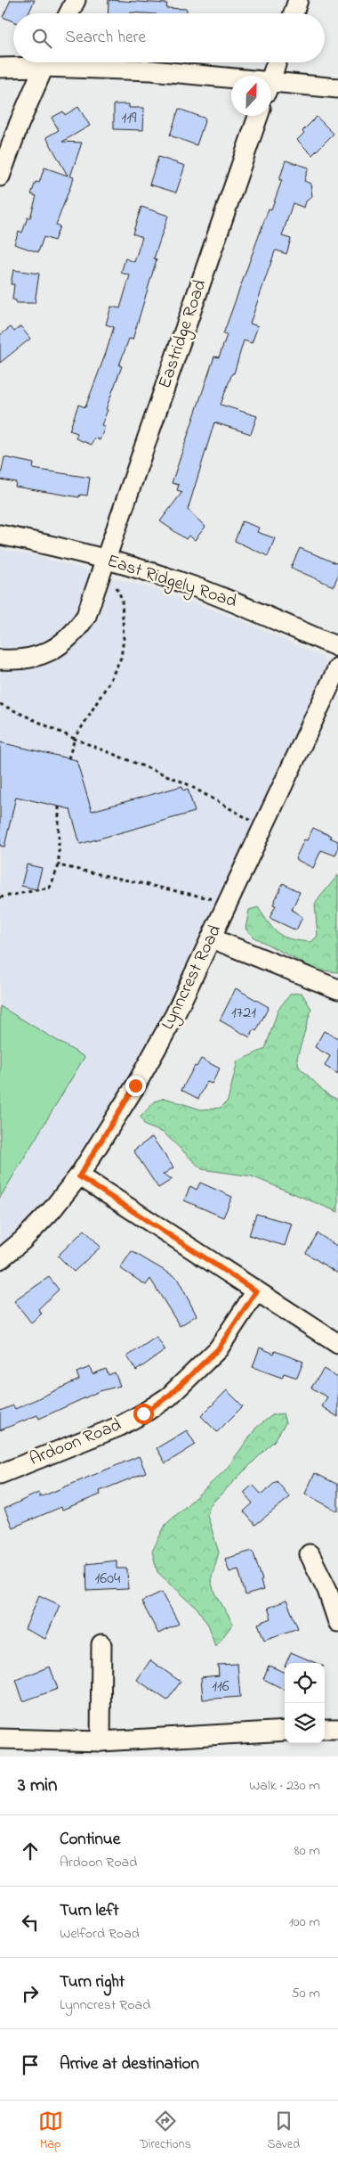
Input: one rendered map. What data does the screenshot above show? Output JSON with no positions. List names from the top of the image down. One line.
{"streets":{"street":["Eastridge Road","East Ridgely Road","Lynncrest Road","Ardoon Road"]},"crossings":[["Eastridge Road","East Ridgely Road"]],"house_numbers":["119","1721","1604","116"],"north":"top","page":{"search":"Search here","heading":["3 min","Walk · 230 m"],"list":[["Continue","Ardoon Road","80 m"],["Turn left","Welford Road","100 m"],["Turn right","Lynncrest Road","50 m"],"Arrive at destination"],"nav":["Map","Directions","Saved"]}}
